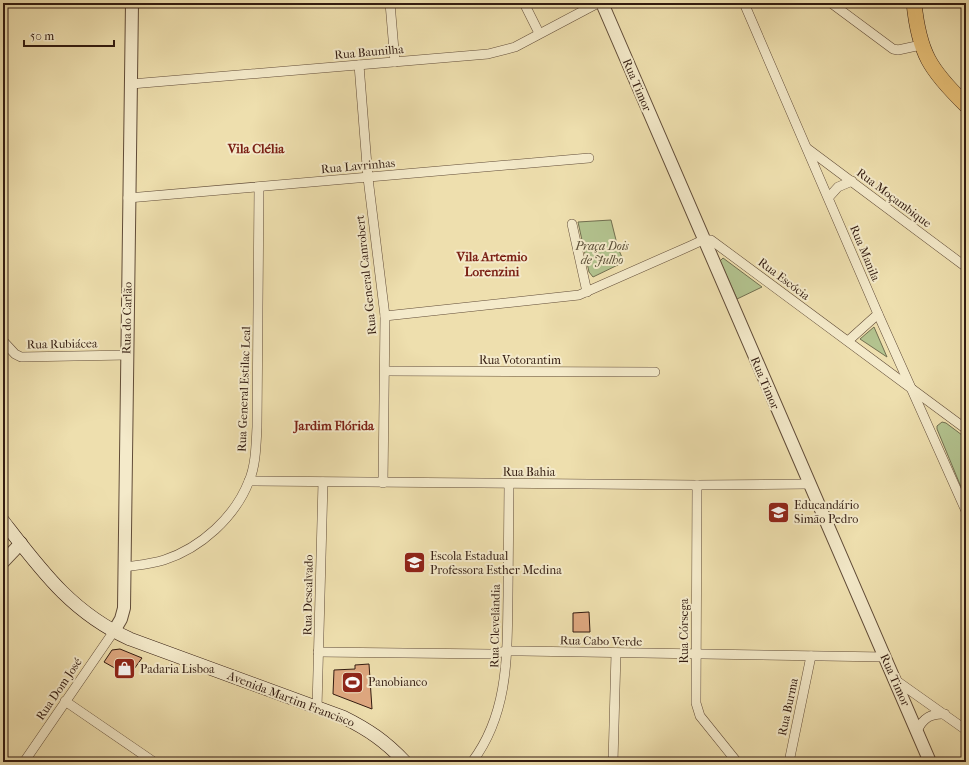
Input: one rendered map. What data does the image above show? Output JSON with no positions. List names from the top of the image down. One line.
{"streets":{"main road":["Avenida Martim Francisco"],"street":["Rua Baunilha","Rua Timor","Rua Lavrinhas","Rua Moçambique","Rua Manila","Rua General Canrobert","Rua Escócia","Rua do Carlão","Rua Rubiácea","Rua Votorantim","Rua General Estilac Leal","Rua Bahia","Rua Descalvado","Rua Clevelândia","Rua Córsega","Rua Cabo Verde","Rua Dom José","Rua Burma"]},"crossings":[["Rua Baunilha","Rua General Canrobert"],["Rua Baunilha","Rua do Carlão"],["Rua Timor","Rua Escócia"],["Rua Timor","Rua Bahia"],["Rua Timor","Rua Cabo Verde"],["Rua Lavrinhas","Rua General Canrobert"],["Rua Lavrinhas","Rua do Carlão"],["Rua Lavrinhas","Rua General Estilac Leal"],["Rua Moçambique","Rua Manila"],["Rua Manila","Rua Escócia"],["Rua General Canrobert","Rua Votorantim"],["Rua General Canrobert","Rua Bahia"],["Rua do Carlão","Rua Rubiácea"],["Rua do Carlão","Rua General Estilac Leal"],["Rua do Carlão","Rua Dom José"],["Rua do Carlão","Avenida Martim Francisco"],["Rua General Estilac Leal","Rua Bahia"],["Rua Bahia","Rua Descalvado"],["Rua Bahia","Rua Clevelândia"],["Rua Bahia","Rua Córsega"],["Rua Descalvado","Rua Cabo Verde"],["Rua Descalvado","Avenida Martim Francisco"],["Rua Clevelândia","Rua Cabo Verde"],["Rua Córsega","Rua Cabo Verde"],["Rua Cabo Verde","Rua Burma"],["Rua Dom José","Avenida Martim Francisco"]],"districts":["Vila Clélia","Vila Artemio Lorenzini","Jardim Flórida"],"parks":["Praça Dois de Julho"],"places":{"school or university":["Educandário Simão Pedro","Escola Estadual Professora Esther Medina"],"shop":["Padaria Lisboa"],"sports":["Panobianco"]},"scale_bar":"50 m"}
